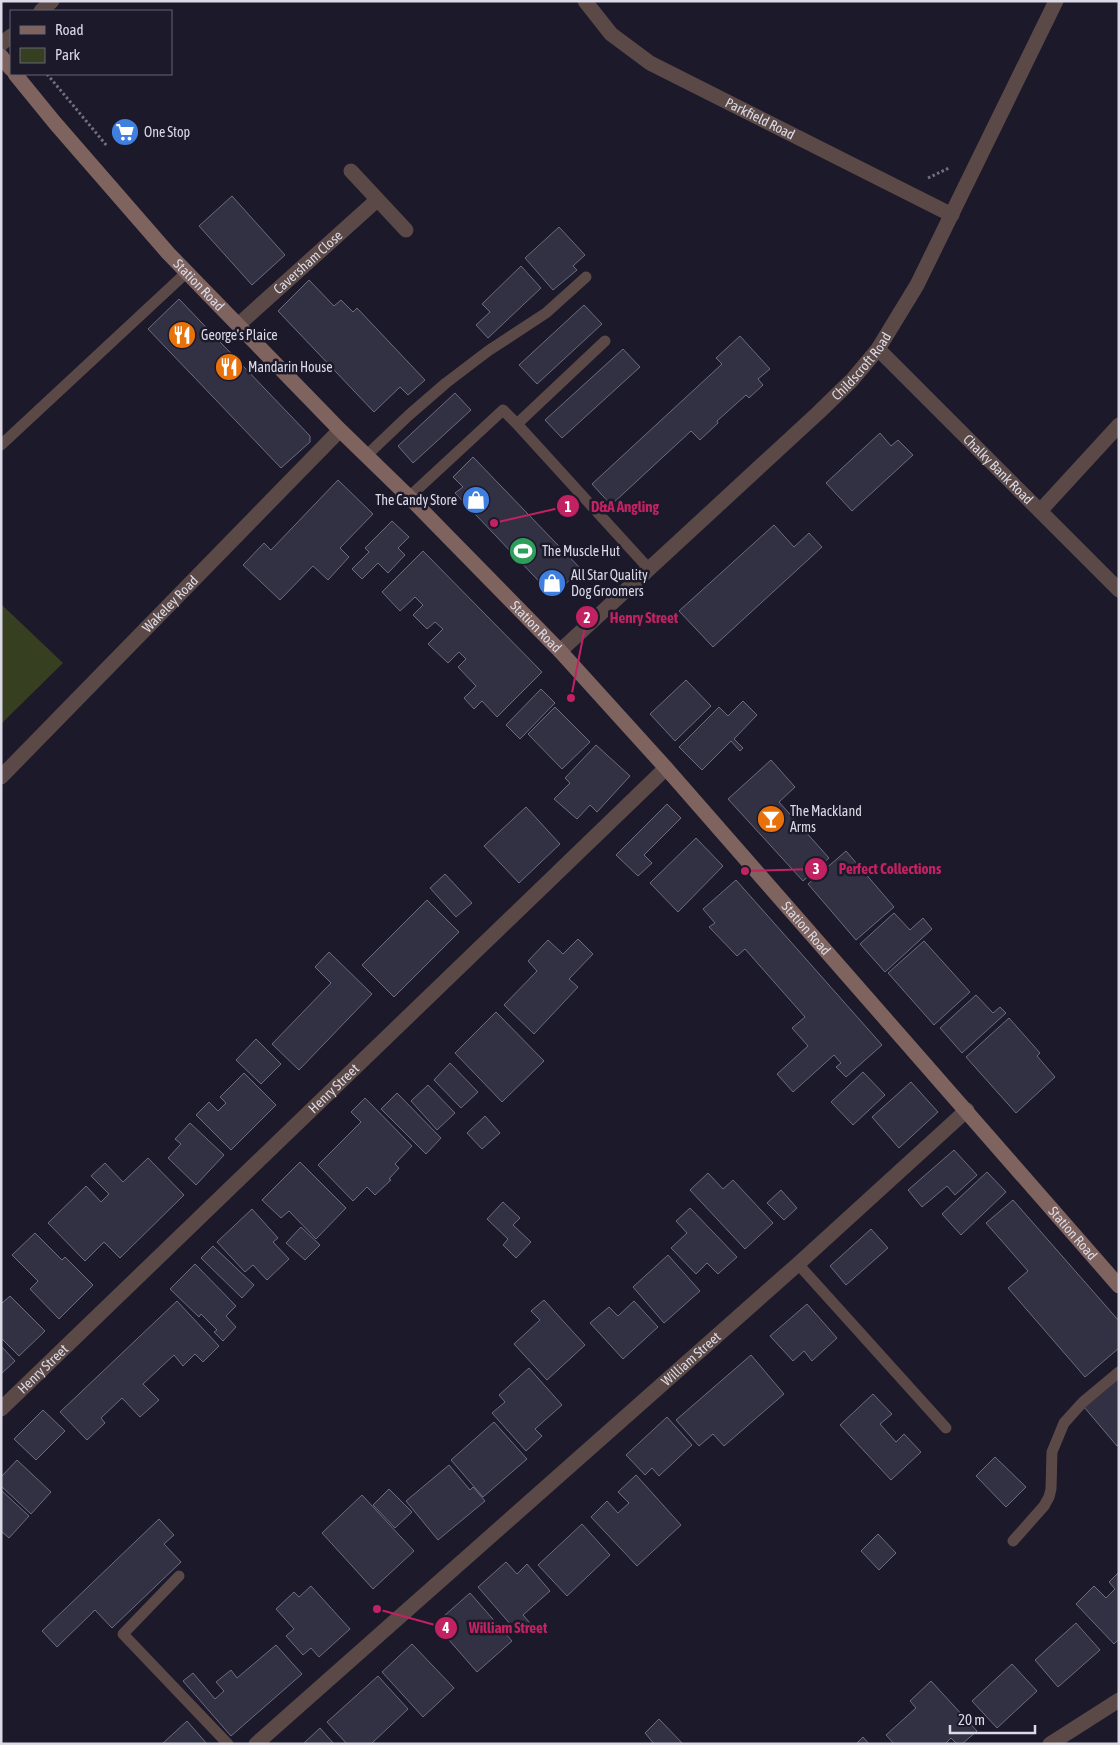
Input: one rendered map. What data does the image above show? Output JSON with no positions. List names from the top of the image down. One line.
{"streets":{"main road":["Station Road"],"street":["Parkfield Road","Caversham Close","Childscroft Road","Chalky Bank Road","Wakeley Road","Henry Street","William Street"]},"crossings":[["Parkfield Road","Childscroft Road"],["Caversham Close","Station Road"],["Station Road","Childscroft Road"],["Station Road","Wakeley Road"],["Station Road","Henry Street"],["Station Road","William Street"],["Childscroft Road","Chalky Bank Road"]],"places":{"supermarket":["One Stop"],"restaurant":["George's Plaice","Mandarin House"],"shop":["The Candy Store","All Star Quality Dog Groomers"],"other":["D&A Angling","Henry Street","Perfect Collections","William Street"],"sports":["The Muscle Hut"],"bar":["The Mackland Arms"]},"legend":["Road","Park"],"scale_bar":"20 m"}
